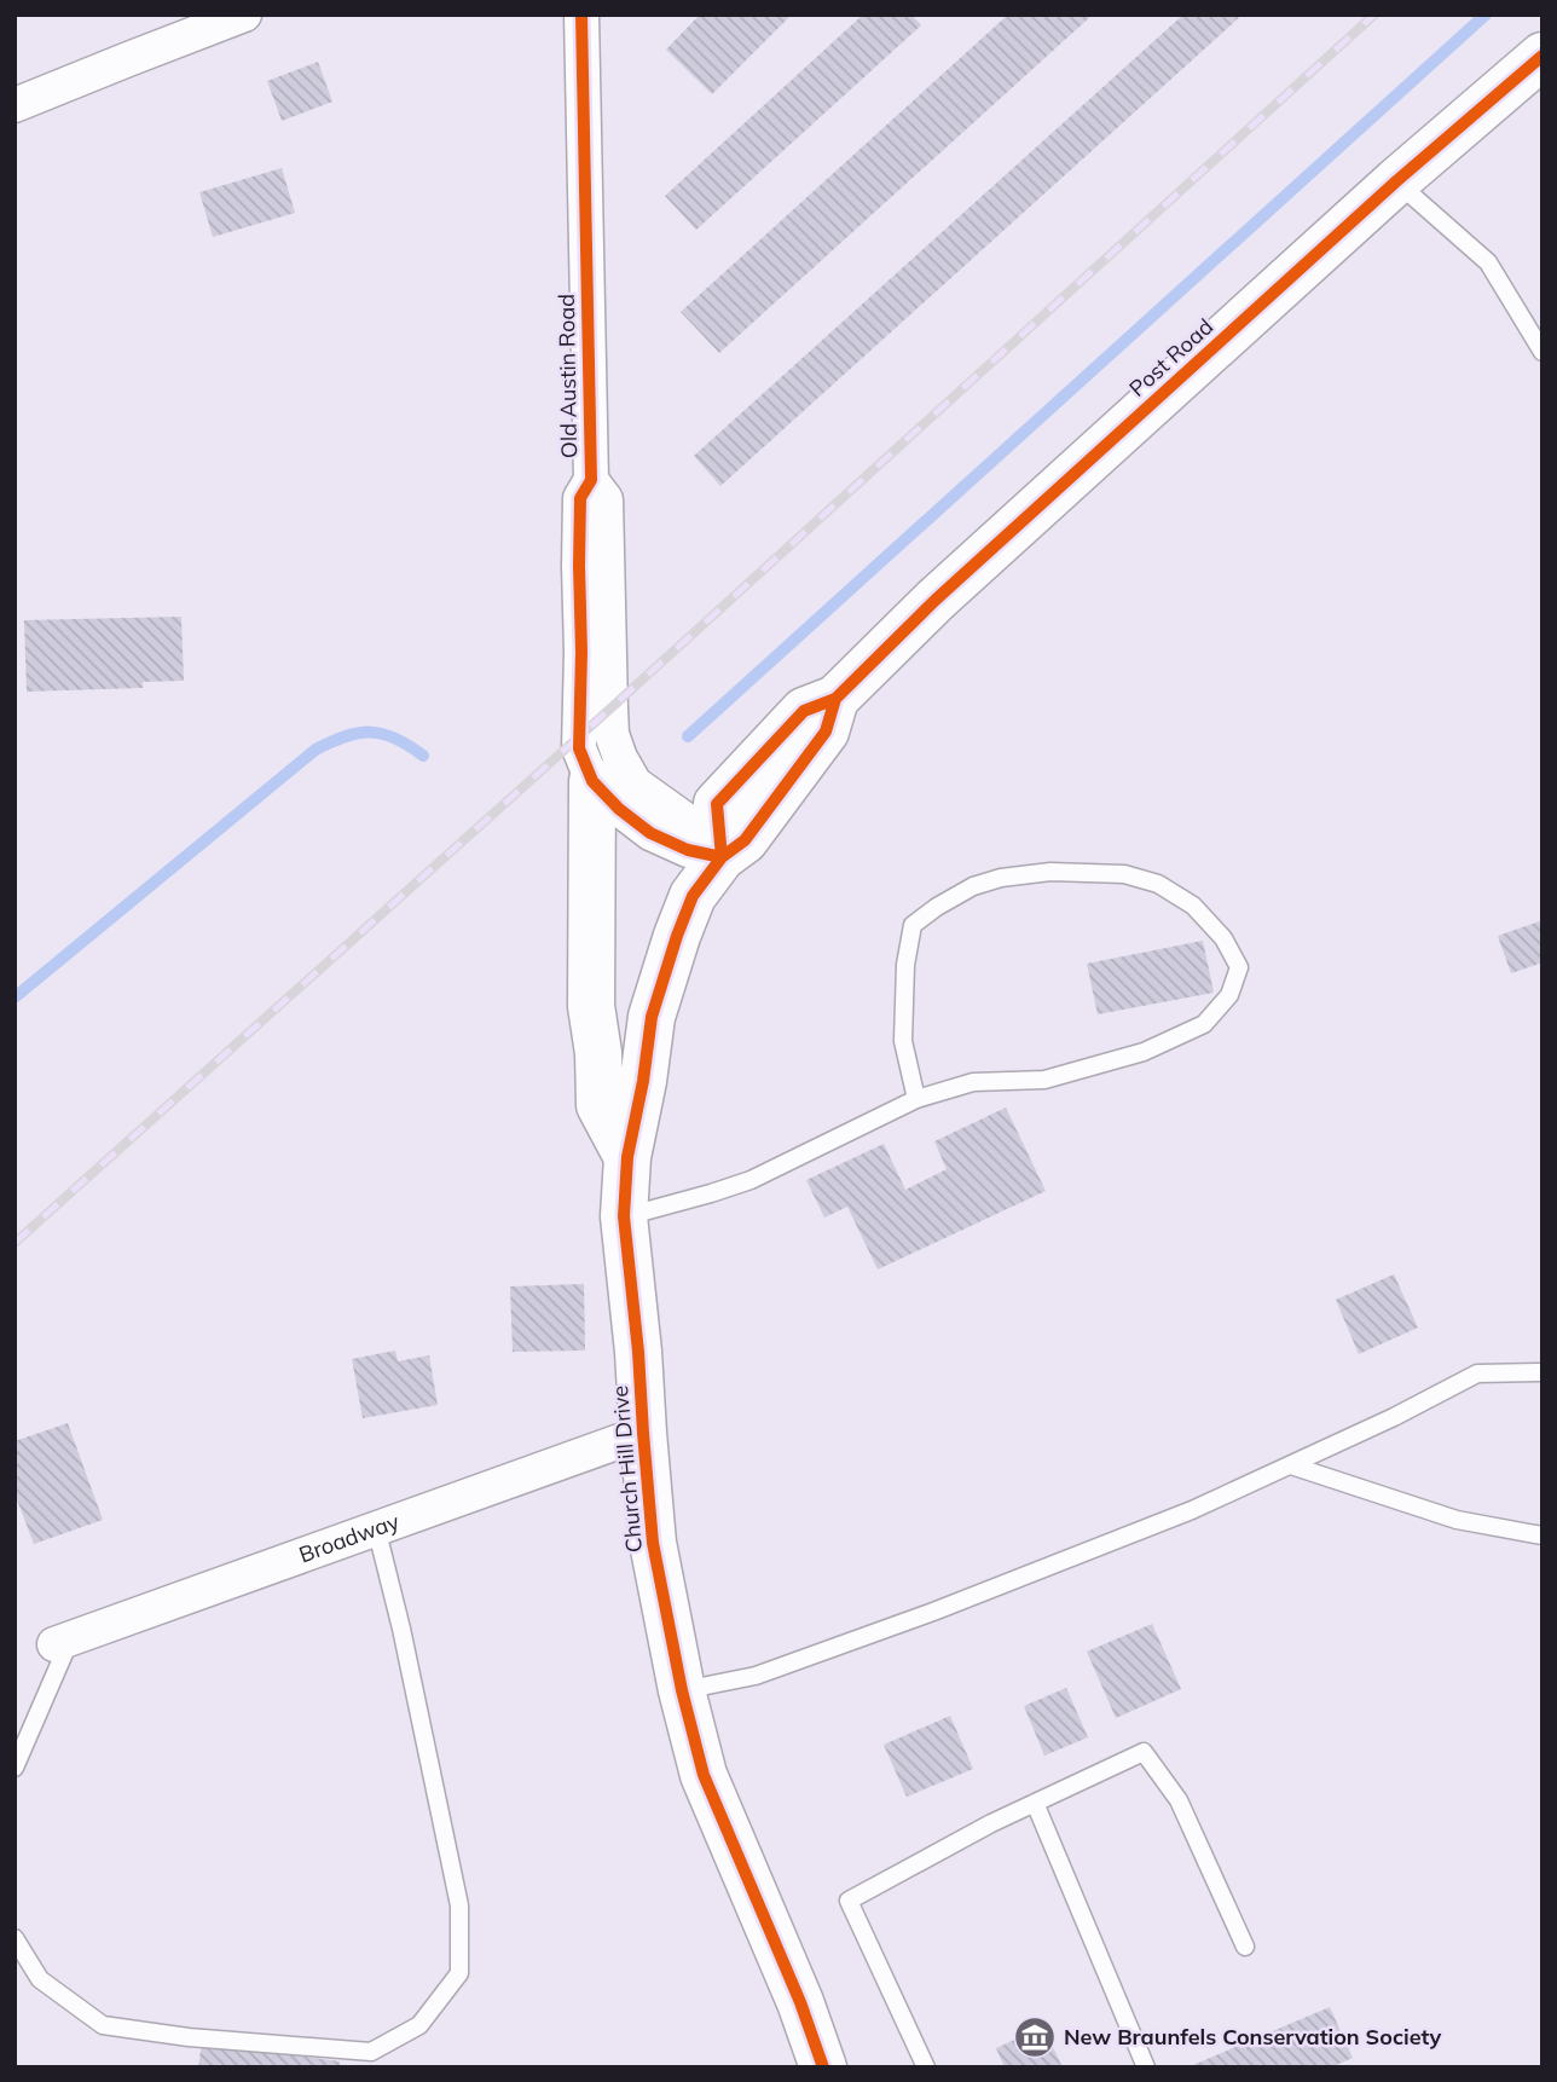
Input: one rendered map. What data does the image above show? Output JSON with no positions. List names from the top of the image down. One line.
{"streets":{"street":["Post Road","Old Austin Road","Church Hill Drive","Broadway"]},"crossings":[["Post Road","Old Austin Road"],["Post Road","Church Hill Drive"],["Old Austin Road","Church Hill Drive"],["Church Hill Drive","Broadway"]],"places":{"museum":["New Braunfels Conservation Society"]}}
